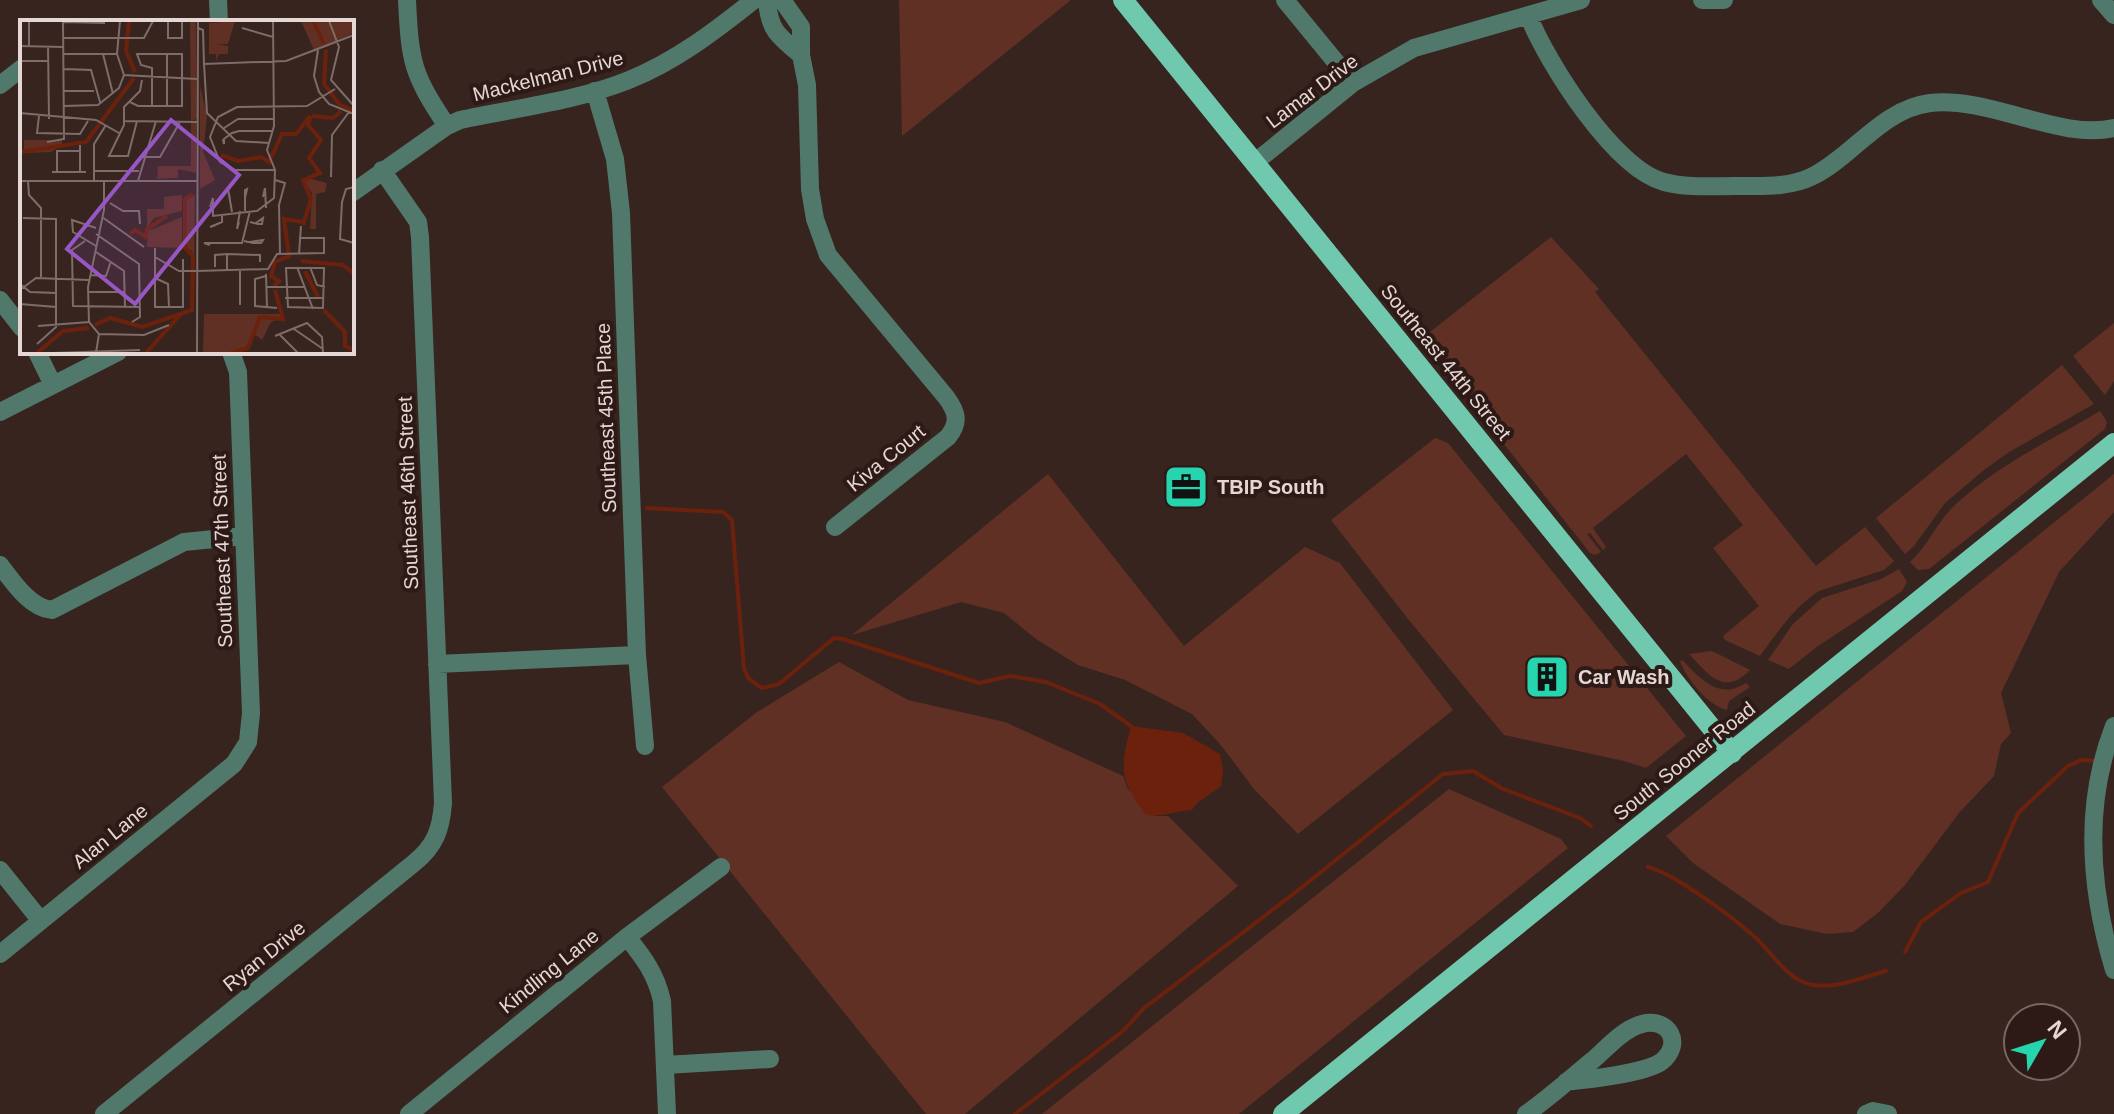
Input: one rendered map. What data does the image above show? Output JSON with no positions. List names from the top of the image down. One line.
{"streets":{"main road":["Southeast 44th Street","South Sooner Road"],"street":["Mackelman Drive","Lamar Drive","Southeast 45th Place","Kiva Court","Southeast 46th Street","Southeast 47th Street","Alan Lane","Ryan Drive","Kindling Lane"]},"crossings":[["Mackelman Drive","Southeast 45th Place"],["Mackelman Drive","Southeast 46th Street"],["Lamar Drive","Southeast 44th Street"],["Southeast 44th Street","South Sooner Road"],["Southeast 46th Street","Ryan Drive"],["Southeast 47th Street","Alan Lane"]],"places":{"office":["TBIP South"],"building":["Car Wash"]},"north":"top right"}
